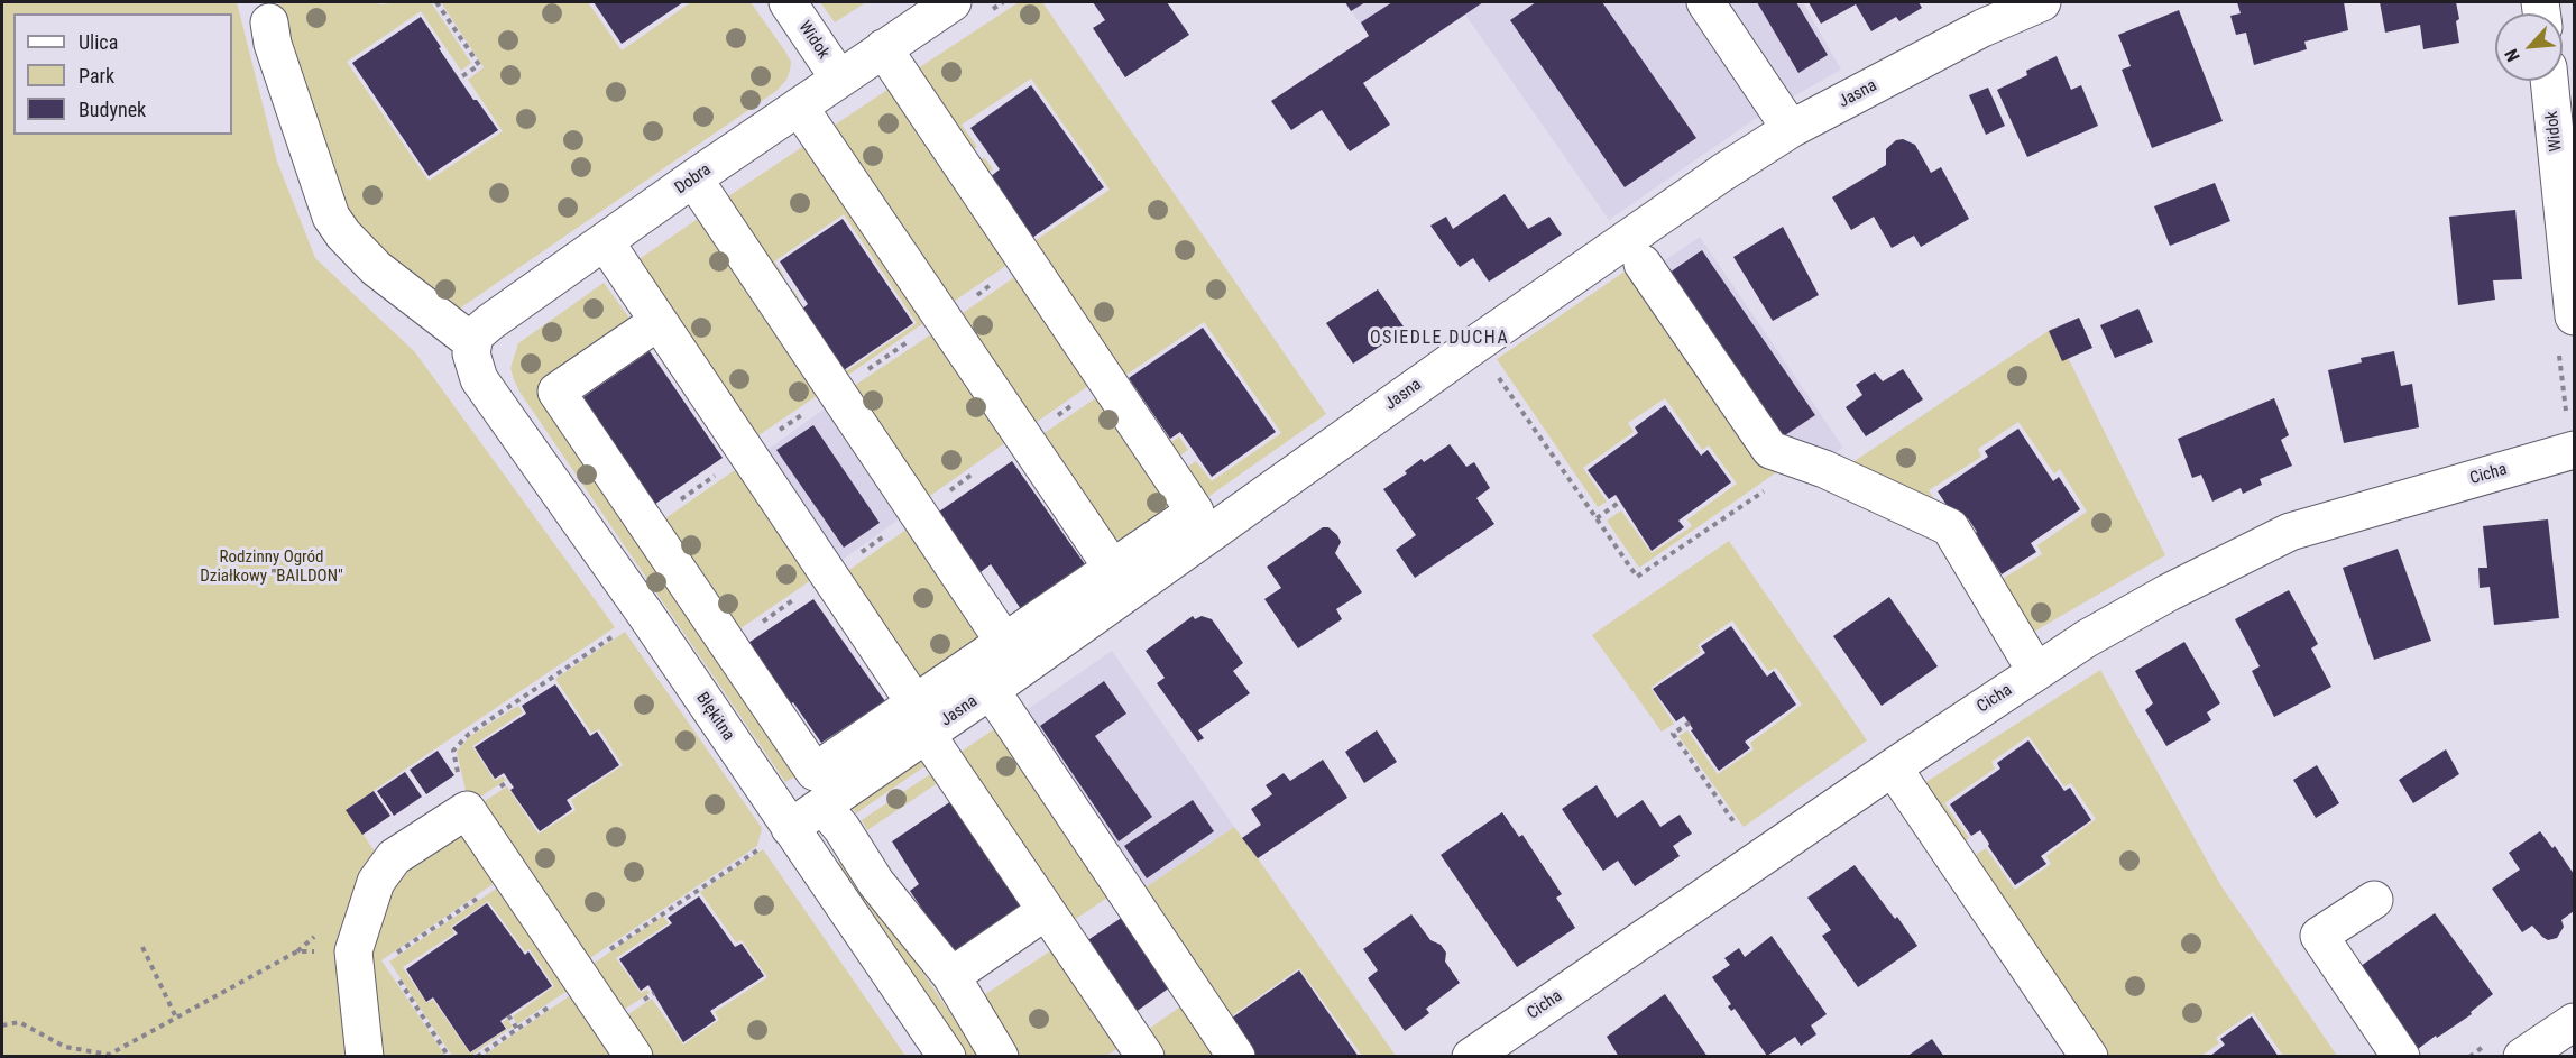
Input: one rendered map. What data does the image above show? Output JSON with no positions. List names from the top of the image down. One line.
{"streets":{"street":["Widok","Jasna","Dobra","Cicha","Błękitna"]},"crossings":[["Widok","Dobra"],["Jasna","Błękitna"],["Dobra","Błękitna"]],"districts":["OSIEDLE DUCHA"],"parks":["Rodzinny Ogród Działkowy \"BAILDON\""],"legend":["Ulica","Park","Budynek"],"north":"bottom left"}
